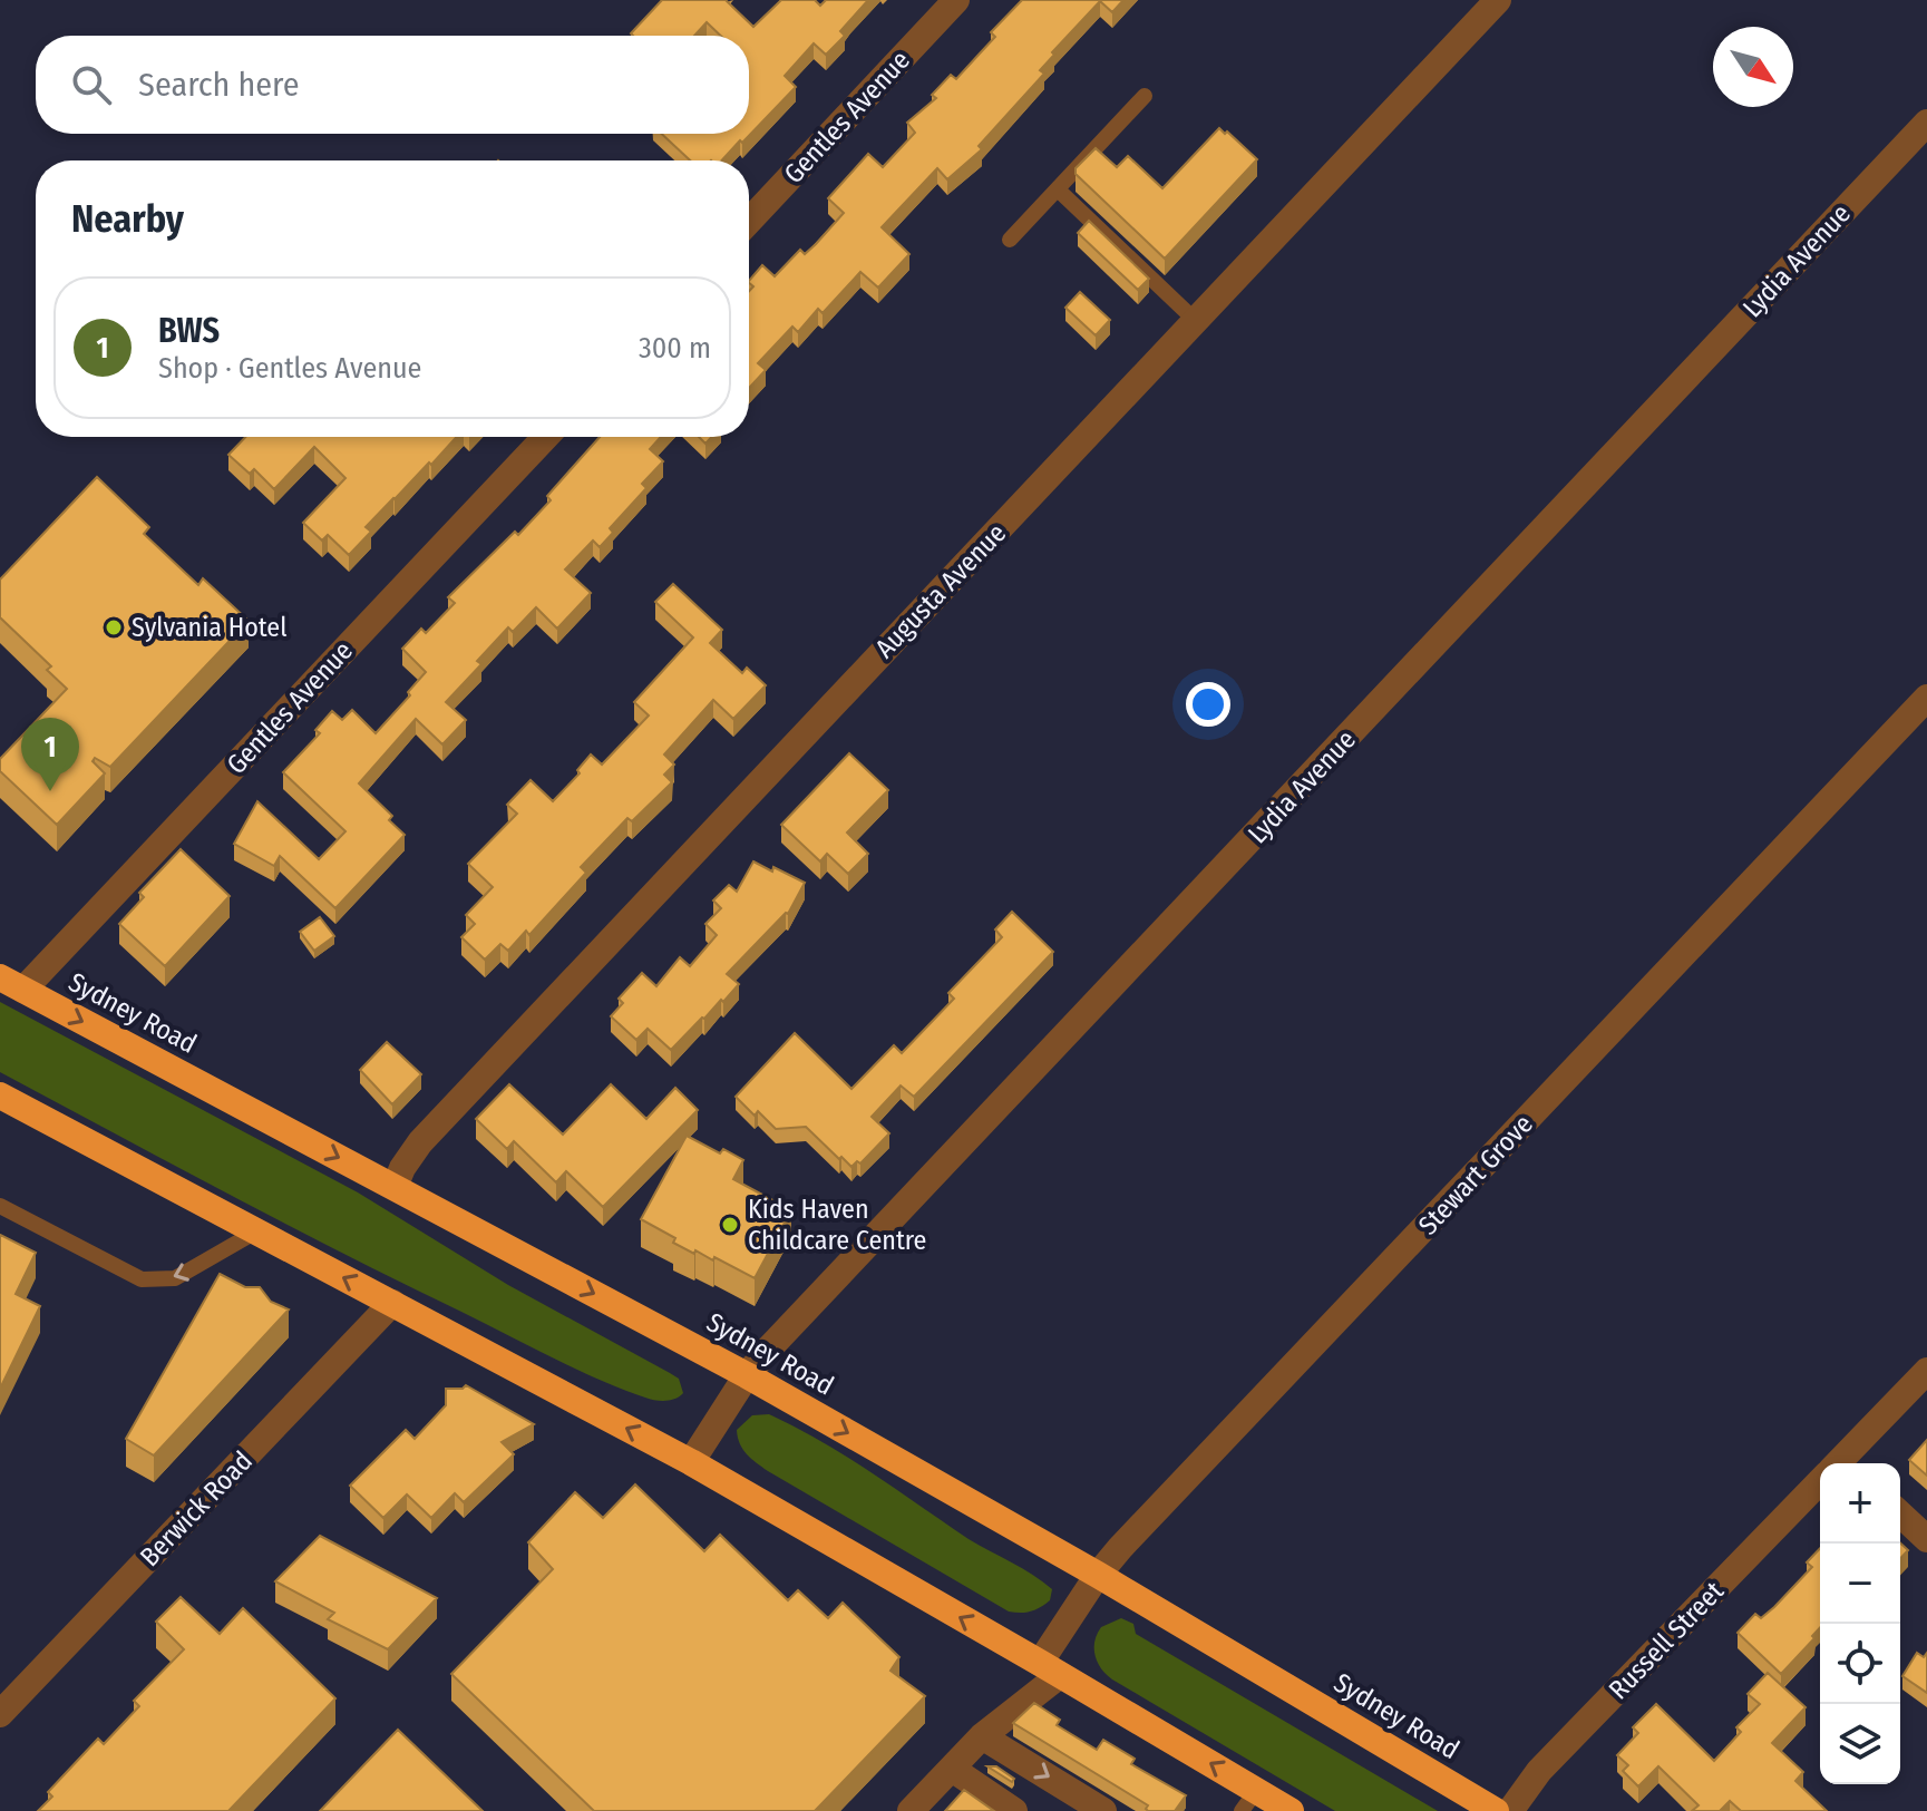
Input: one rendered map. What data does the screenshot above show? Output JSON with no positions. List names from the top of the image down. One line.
{"streets":{"highway":["Sydney Road"],"street":["Gentles Avenue","Lydia Avenue","Augusta Avenue","Stewart Grove","Berwick Road","Russell Street"]},"crossings":[["Gentles Avenue","Sydney Road"],["Lydia Avenue","Sydney Road"],["Augusta Avenue","Sydney Road"],["Sydney Road","Stewart Grove"]],"places":["Sylvania Hotel","Kids Haven Childcare Centre"],"north":"bottom right","page":{"search":"Search here","heading":"Nearby","list":[{"mark":"1","name":"BWS","note":"Shop · Gentles Avenue","value":"300 m"}],"pins":"1","map_buttons":["+","−"]}}
